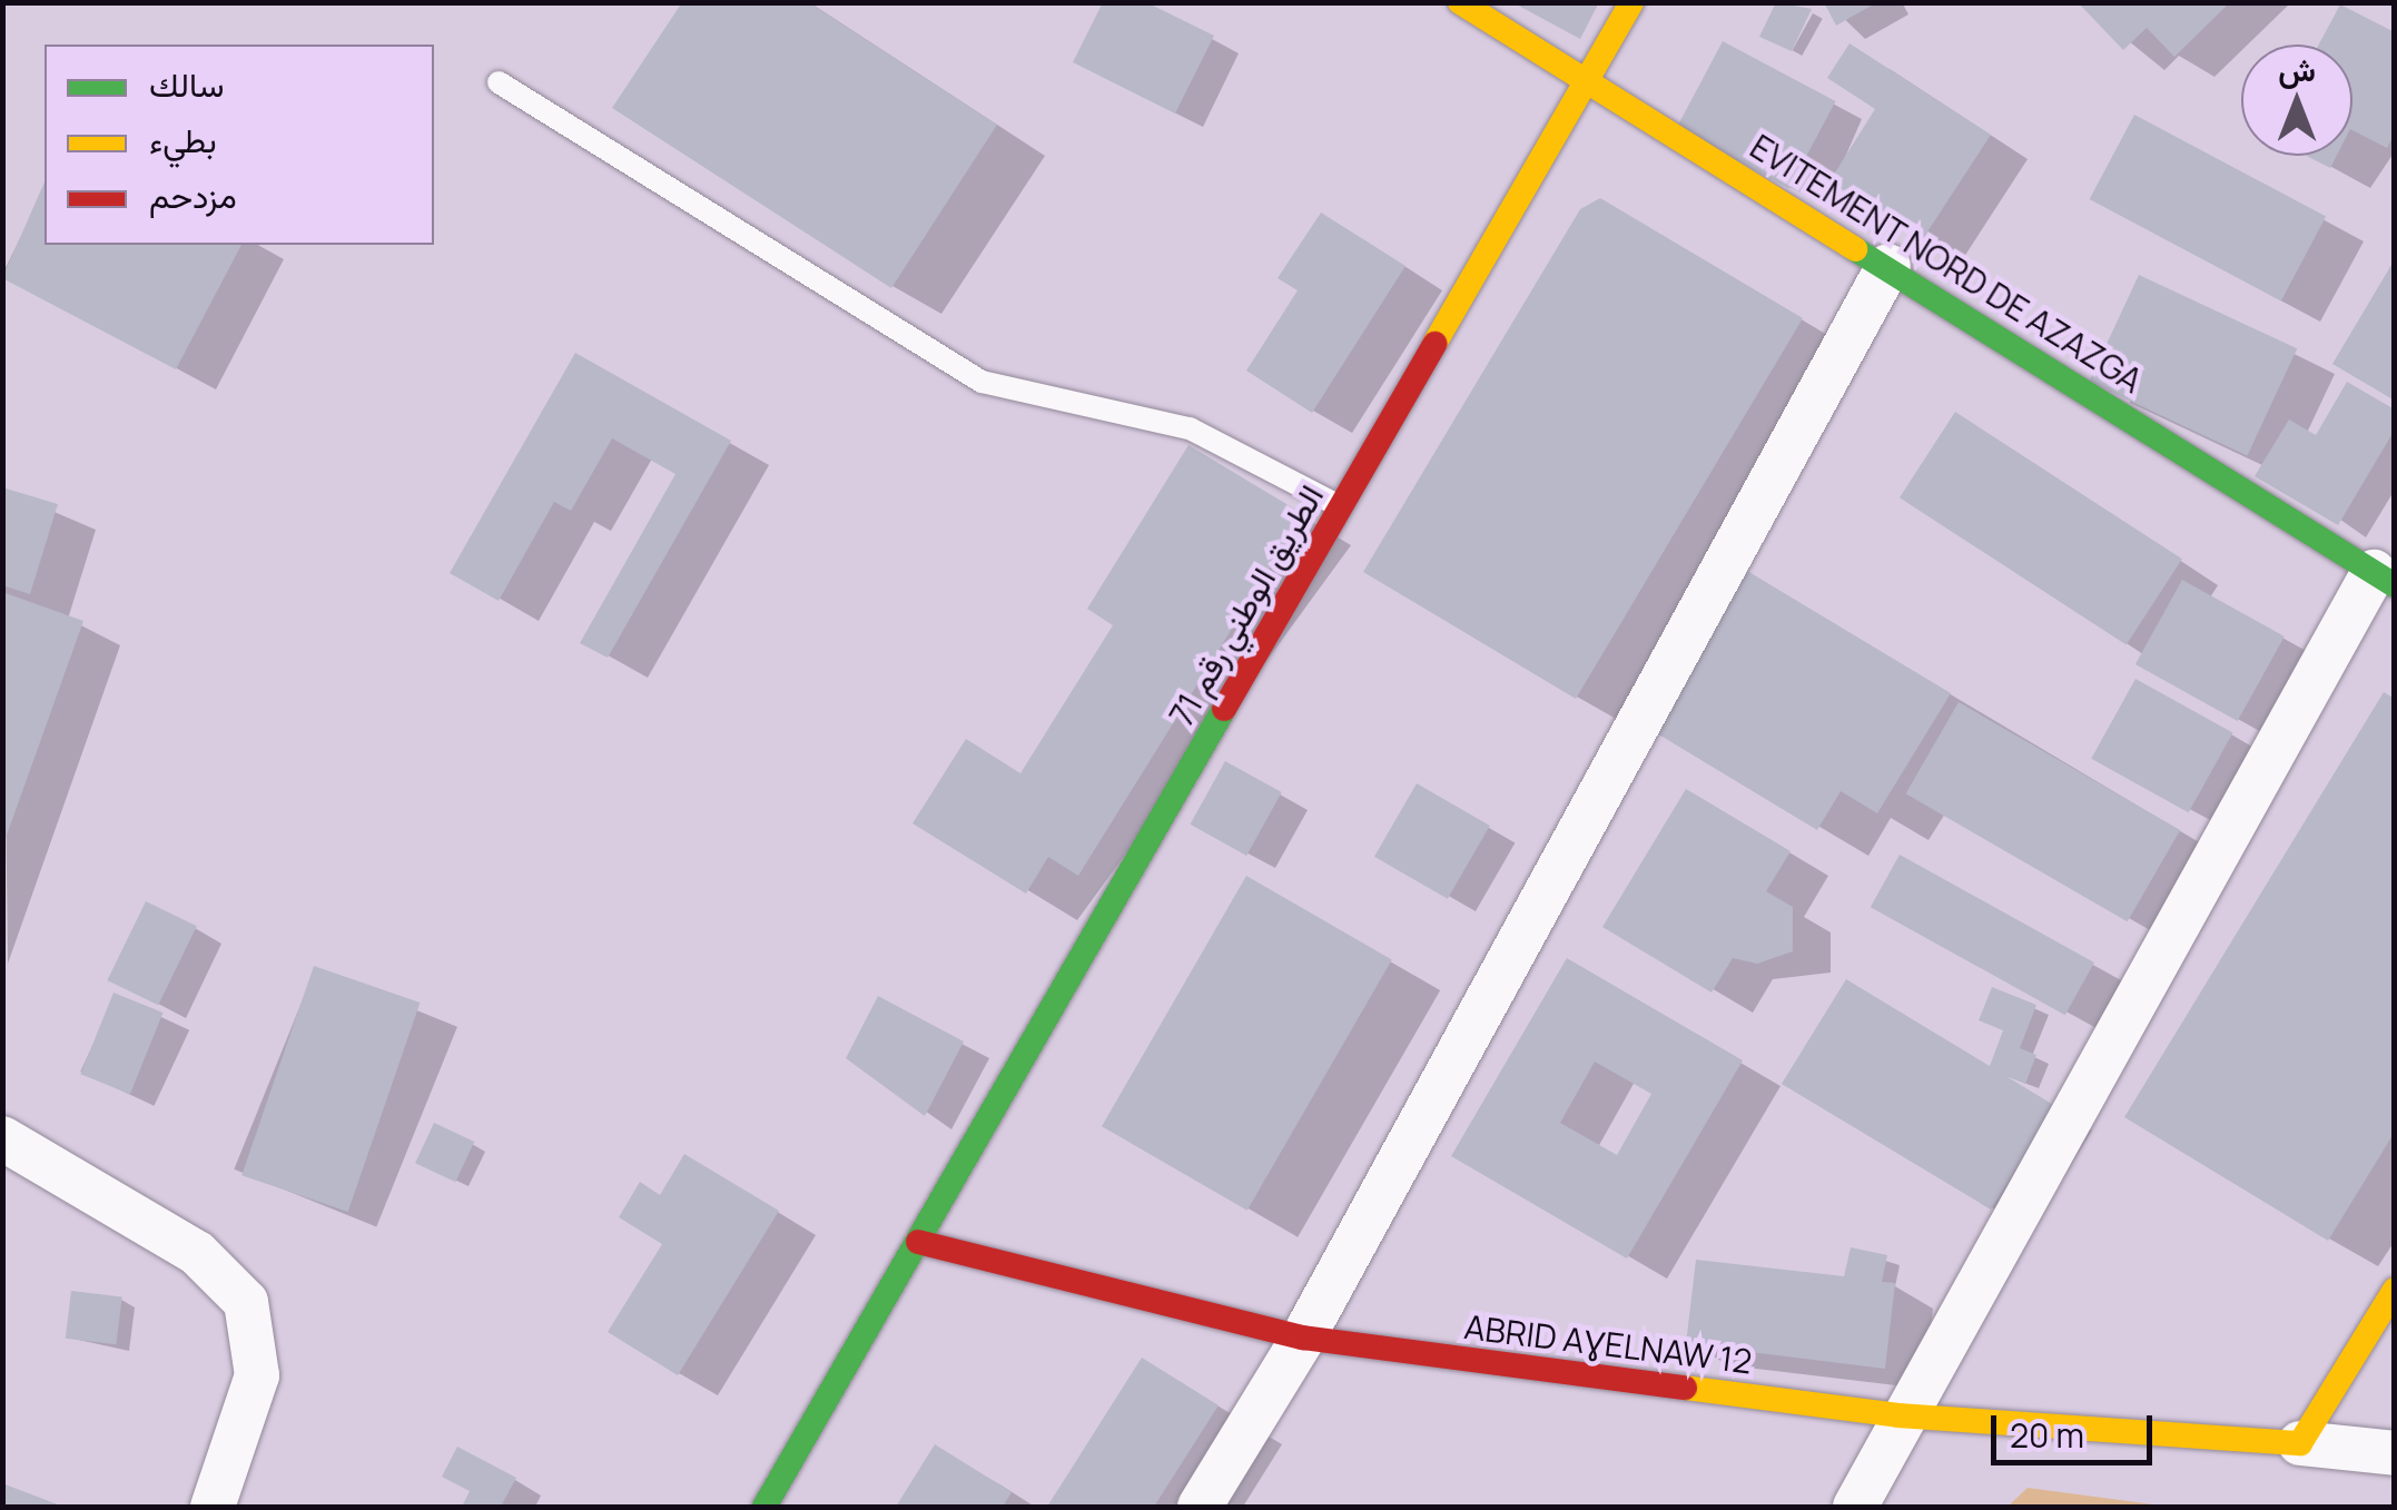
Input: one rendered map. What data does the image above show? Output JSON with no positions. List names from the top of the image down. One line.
{"streets":{"main road":["EVITEMENT NORD DE AZAZGA","الطريق الوطني رقم 71","ABRID AƔELNAW 12"]},"crossings":[["EVITEMENT NORD DE AZAZGA","الطريق الوطني رقم 71"],["الطريق الوطني رقم 71","ABRID AƔELNAW 12"]],"legend":["سالك","بطيء","مزدحم"],"scale_bar":"20 m","north":"top"}
